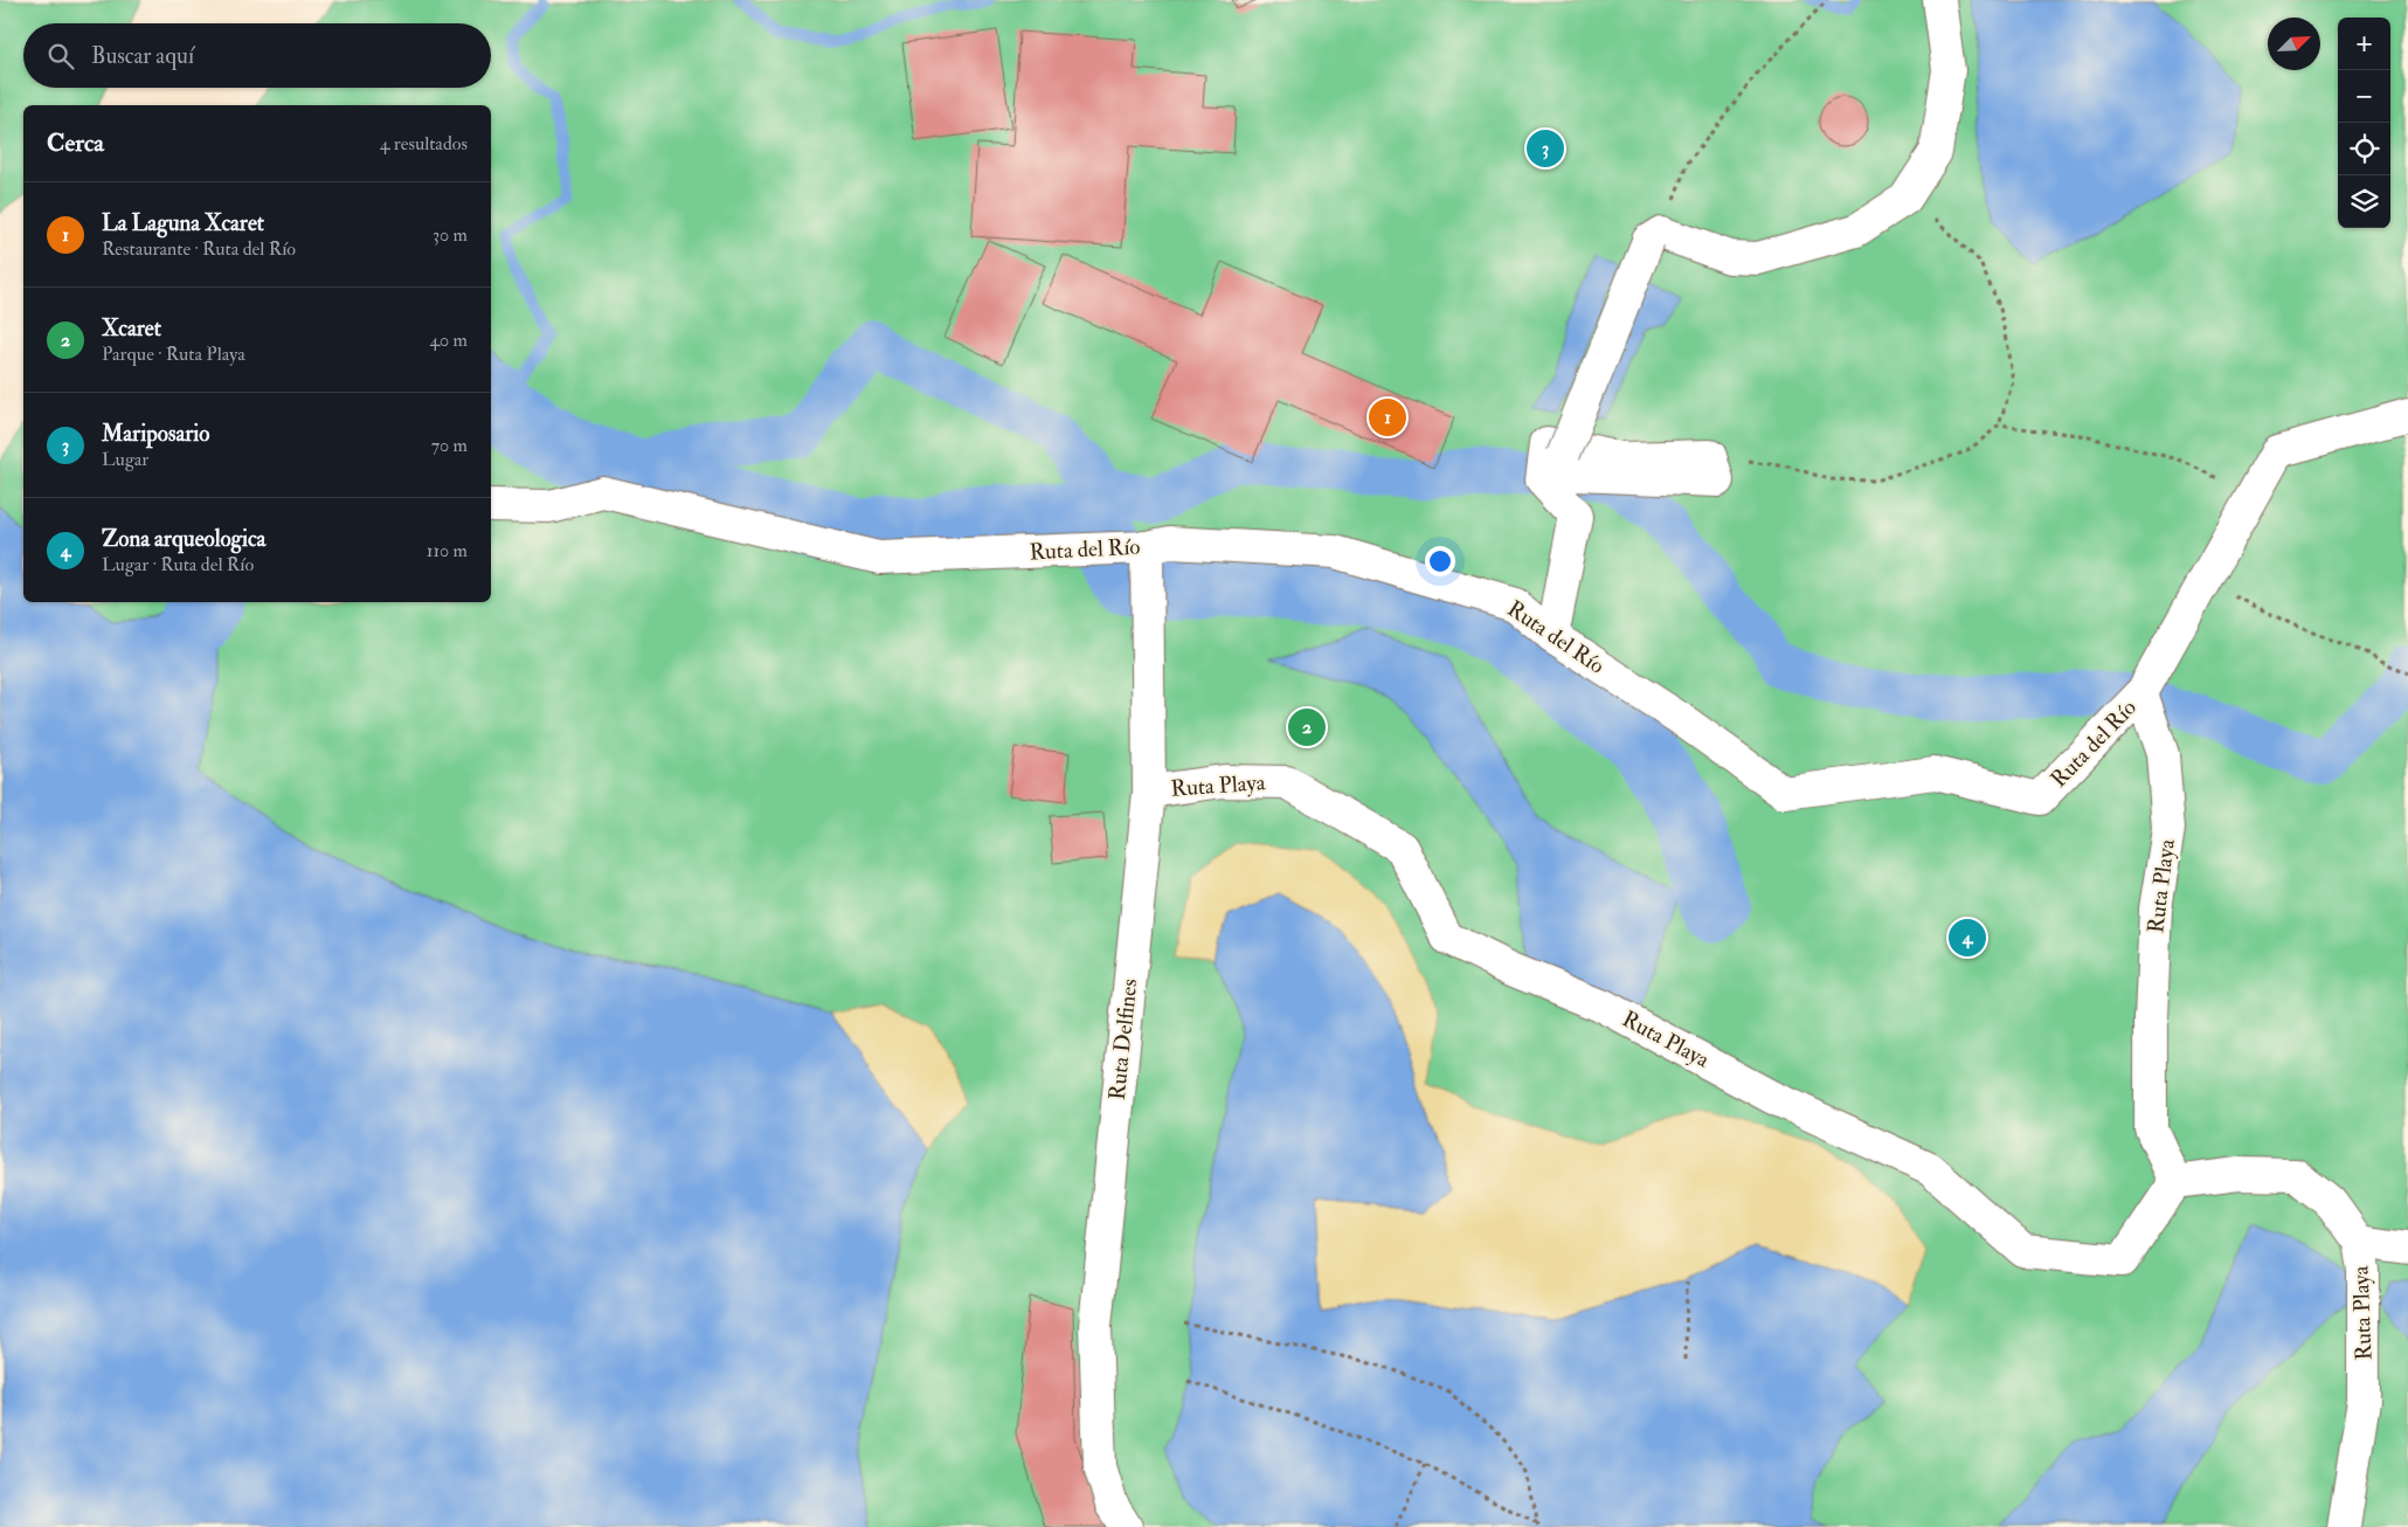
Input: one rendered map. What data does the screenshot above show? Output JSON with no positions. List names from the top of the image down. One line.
{"streets":{"street":["Ruta del Río","Ruta Playa","Ruta Delfines"]},"crossings":[["Ruta del Río","Ruta Playa"],["Ruta del Río","Ruta Delfines"],["Ruta Playa","Ruta Delfines"]],"north":"top right","page":{"map_buttons":["+","−"],"search":"Buscar aquí","heading":["Cerca","4 resultados"],"pins":["3","1","2","4"],"list":[{"mark":"1","name":"La Laguna Xcaret","note":"Restaurante · Ruta del Río","value":"30 m"},{"mark":"2","name":"Xcaret","note":"Parque · Ruta Playa","value":"40 m"},{"mark":"3","name":"Mariposario","note":"Lugar","value":"70 m"},{"mark":"4","name":"Zona arqueologica","note":"Lugar · Ruta del Río","value":"110 m"}]}}
